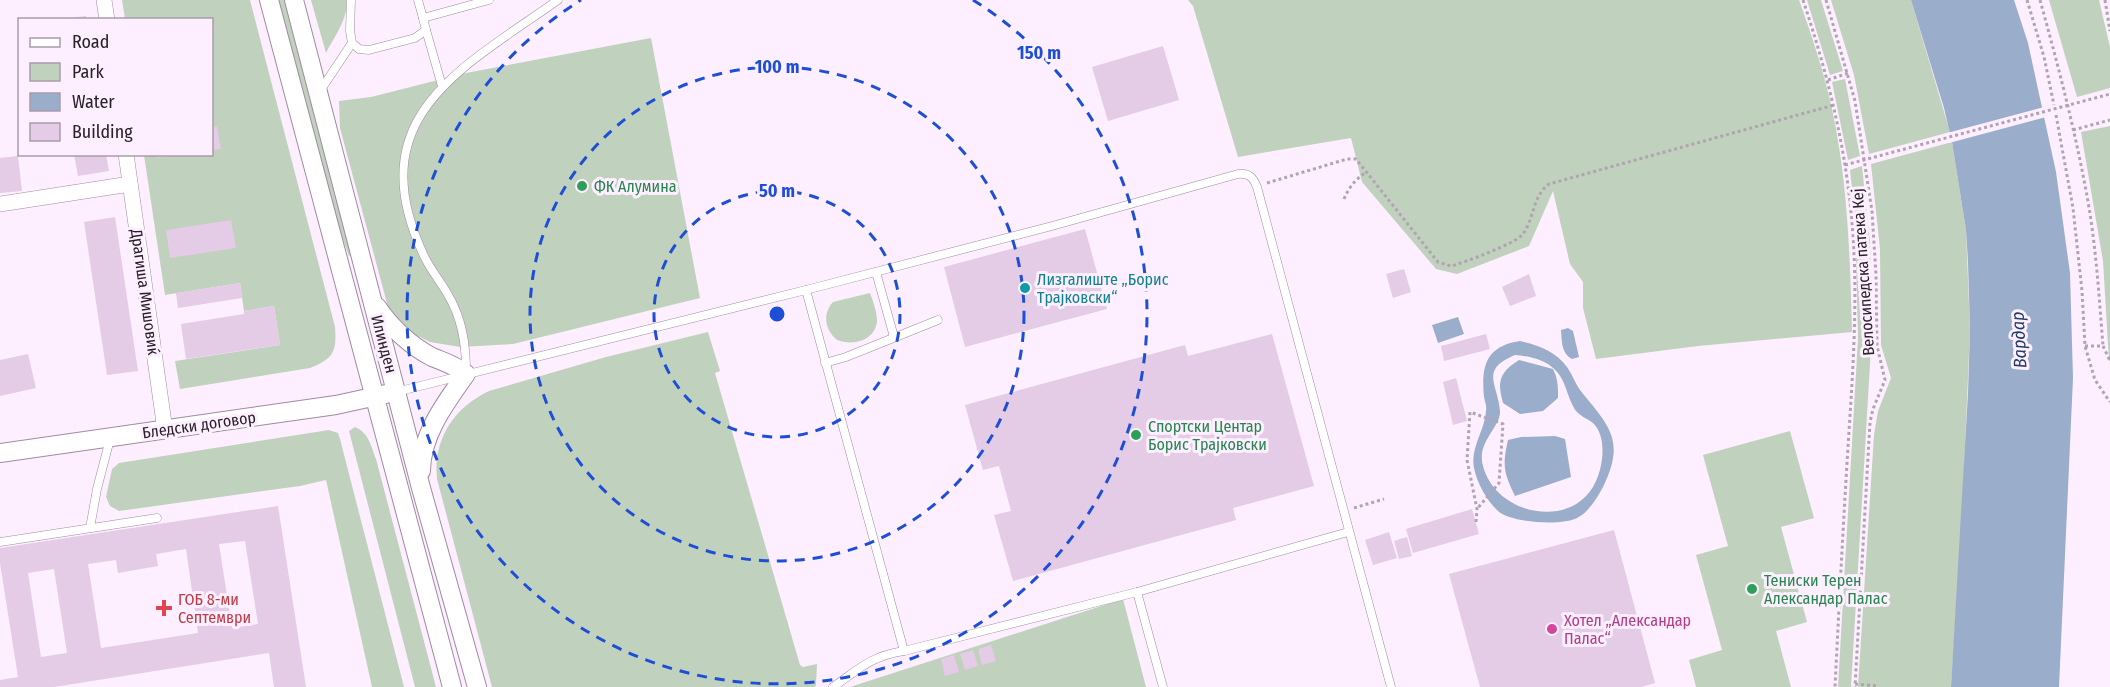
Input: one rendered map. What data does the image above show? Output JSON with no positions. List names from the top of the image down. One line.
{"streets":{"street":["Драгиша Мишовиќ","Илинден","Бледски договор"],"path":["Велосипедска патека Кеј"]},"crossings":[["Драгиша Мишовиќ","Бледски договор"],["Илинден","Бледски договор"]],"water":["Вардар"],"places":{"other":["ФК Алумина","Лизгалиште „Борис Трајковски“","Спортски Центар Борис Трајковски","Тениски Терен Александар Палас","Хотел „Александар Палас“"],"health":["ГОБ 8-ми Септември"]},"legend":["Road","Park","Water","Building"],"rings":["150 m","100 m","50 m"]}
